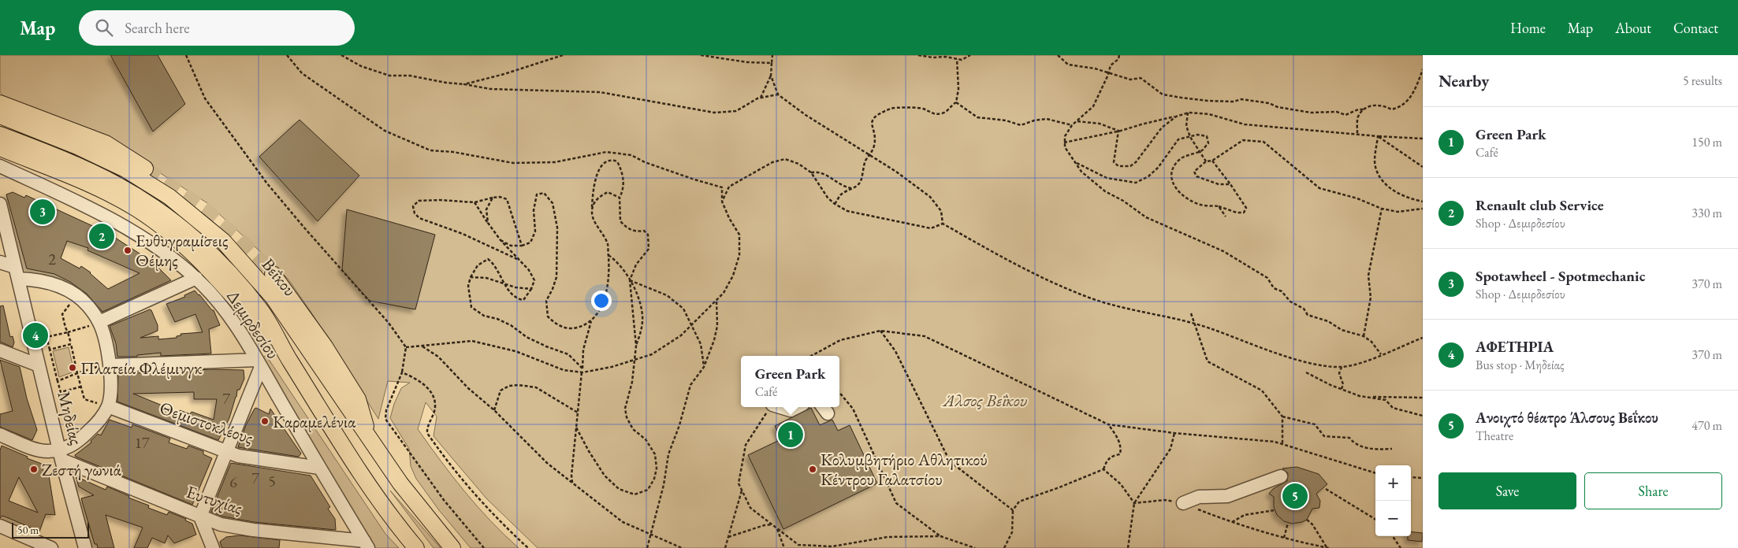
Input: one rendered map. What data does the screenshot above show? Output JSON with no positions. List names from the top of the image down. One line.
{"streets":{"main road":["Βεΐκου"],"street":["Δεμιρδεσίου","Μηδείας","Θεμιστοκλέους","Ευτυχίας"]},"crossings":[["Δεμιρδεσίου","Θεμιστοκλέους"],["Δεμιρδεσίου","Ευτυχίας"],["Μηδείας","Ευτυχίας"]],"parks":["Άλσος Βεΐκου"],"places":["Ευθυγραμίσεις Θέμης","Πλατεία Φλέμινγκ","Καραμελένια","Ζεστή γωνιά","Κολυμβητήριο Αθλητικού Κέντρου Γαλατσίου"],"house_numbers":["2","7","17","7","5","6"],"scale_bar":"50 m","page":{"header":"Map","search":"Search here","nav":["Home","Map","About","Contact"],"heading":["Nearby","5 results"],"list":[{"mark":"1","name":"Green Park","note":"Café","value":"150 m"},{"mark":"2","name":"Renault club Service","note":"Shop · Δεμιρδεσίου","value":"330 m"},{"mark":"3","name":"Spotawheel - Spotmechanic","note":"Shop · Δεμιρδεσίου","value":"370 m"},{"mark":"4","name":"ΑΦΕΤΗΡΙΑ","note":"Bus stop · Μηδείας","value":"370 m"},{"mark":"5","name":"Ανοιχτό θέατρο Άλσους Βεΐκου","note":"Theatre","value":"470 m"}],"pins":["3","2","4","1","5"],"popup":["Green Park","Café"],"buttons":["Save","Share"],"map_buttons":["+","−"],"scale":"50 m"}}
